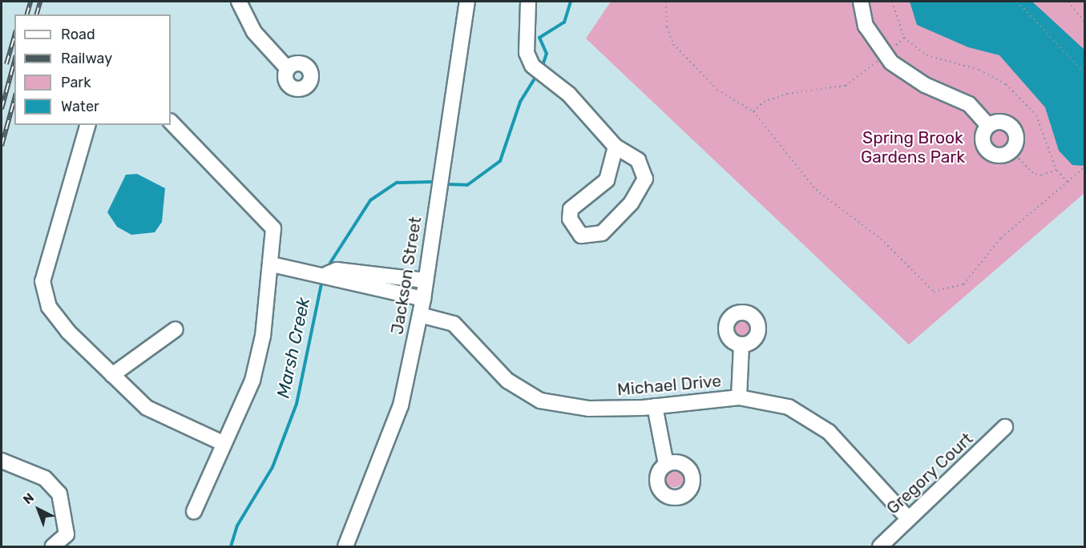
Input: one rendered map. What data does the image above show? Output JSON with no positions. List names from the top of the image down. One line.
{"streets":{"street":["Jackson Street","Michael Drive","Gregory Court"]},"crossings":[["Jackson Street","Michael Drive"],["Michael Drive","Gregory Court"]],"water":["Marsh Creek"],"parks":["Spring Brook Gardens Park"],"legend":["Road","Railway","Park","Water"],"north":"top left"}
